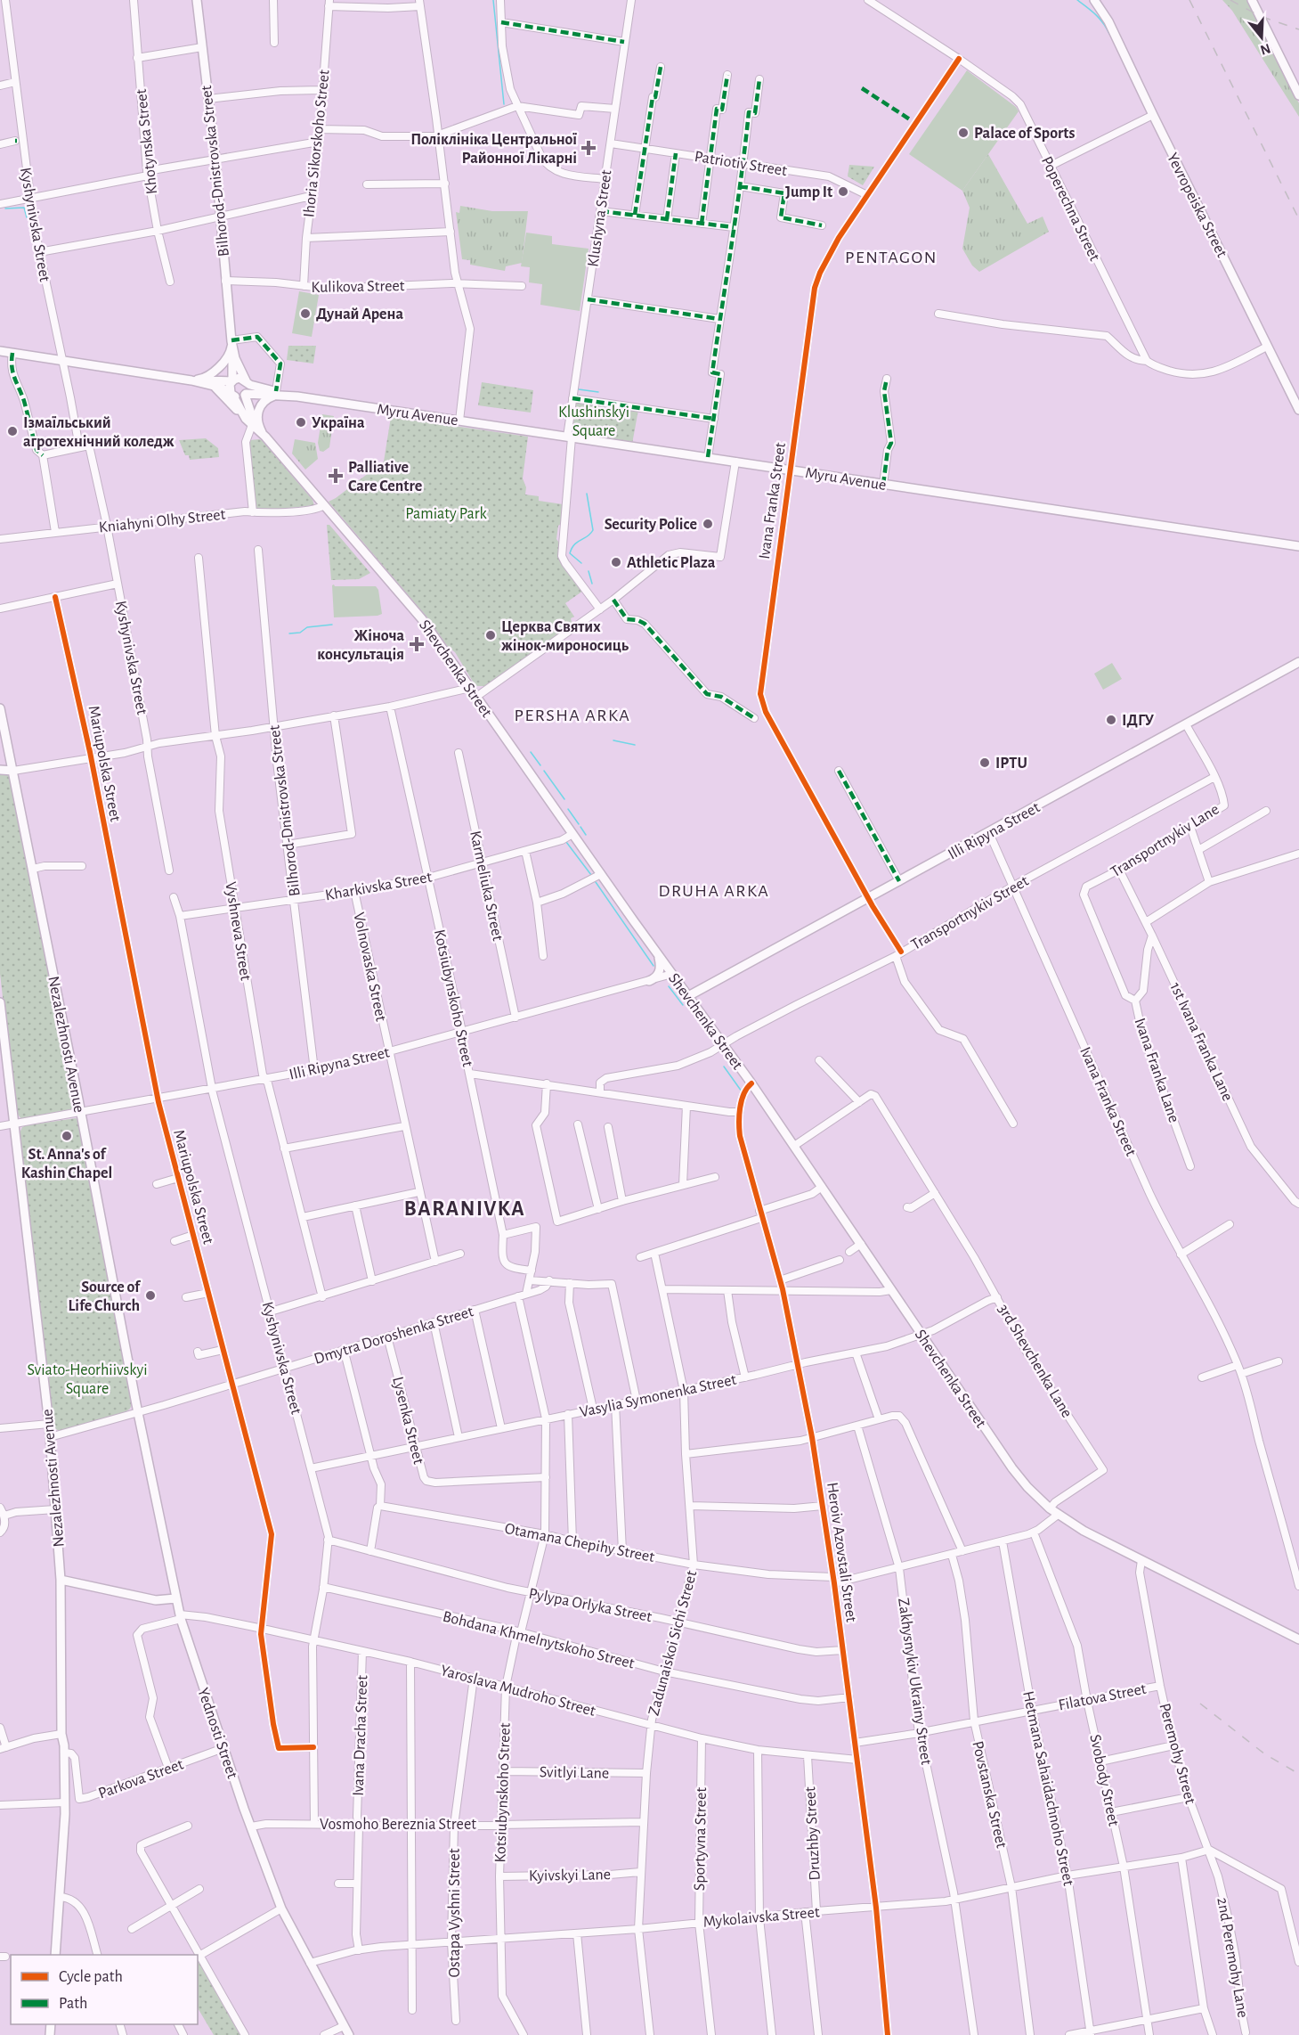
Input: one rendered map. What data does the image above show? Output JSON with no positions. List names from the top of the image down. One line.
{"streets":{"main road":["Bilhorod-Dnistrovska Street","Yevropeiska Street","Myru Avenue","Shevchenka Street","Illi Ripyna Street","Nezalezhnosti Avenue","Yednosti Street"],"street":["Khotynska Street","Ihoria Sikorskoho Street","Patriotiv Street","Poperechna Street","Klushyna Street","Kyshynivska Street","Kulikova Street","Ivana Franka Street","Kniahyni Olhy Street","Mariupolska Street","Transportnykiv Lane","Kharkivska Street","Karmeliuka Street","Transportnykiv Street","Vyshneva Street","Volnovaska Street","Kotsiubynskoho Street","1st Ivana Franka Lane","Ivana Franka Lane","Dmytra Doroshenka Street","3rd Shevchenka Lane","Vasylia Symonenka Street","Lysenka Street","Otamana Chepihy Street","Heroiv Azovstali Street","Pylypa Orlyka Street","Bohdana Khmelnytskoho Street","Zadunaiskoi Sichi Street","Zakhysnykiv Ukrainy Street","Yaroslava Mudroho Street","Filatova Street","Ivana Dracha Street","Peremohy Street","Svitlyi Lane","Parkova Street","Svobody Street","Hetmana Sahaidachnoho Street","Povstanska Street","Vosmoho Bereznia Street","Druzhby Street","Sportyvna Street","Kyivskyi Lane","Ostapa Vyshni Street","Mykolaivska Street","2nd Peremohy Lane"]},"crossings":[["Ihoria Sikorskoho Street","Kulikova Street"],["Patriotiv Street","Klushyna Street"],["Patriotiv Street","Ivana Franka Street"],["Bilhorod-Dnistrovska Street","Kulikova Street"],["Bilhorod-Dnistrovska Street","Myru Avenue"],["Bilhorod-Dnistrovska Street","Illi Ripyna Street"],["Bilhorod-Dnistrovska Street","Kharkivska Street"],["Poperechna Street","Ivana Franka Street"],["Klushyna Street","Myru Avenue"],["Kyshynivska Street","Kniahyni Olhy Street"],["Kyshynivska Street","Mariupolska Street"],["Kyshynivska Street","Illi Ripyna Street"],["Kyshynivska Street","Kharkivska Street"],["Kyshynivska Street","Dmytra Doroshenka Street"],["Kyshynivska Street","Vasylia Symonenka Street"],["Kyshynivska Street","Pylypa Orlyka Street"],["Kyshynivska Street","Bohdana Khmelnytskoho Street"],["Kyshynivska Street","Yaroslava Mudroho Street"],["Kyshynivska Street","Vosmoho Bereznia Street"],["Myru Avenue","Ivana Franka Street"],["Ivana Franka Street","Illi Ripyna Street"],["Ivana Franka Street","Transportnykiv Street"],["Kniahyni Olhy Street","Shevchenka Street"],["Shevchenka Street","Illi Ripyna Street"],["Shevchenka Street","Kharkivska Street"],["Shevchenka Street","Transportnykiv Street"],["Shevchenka Street","3rd Shevchenka Lane"],["Shevchenka Street","Vasylia Symonenka Street"],["Shevchenka Street","Otamana Chepihy Street"],["Shevchenka Street","Heroiv Azovstali Street"],["Shevchenka Street","Peremohy Street"],["Mariupolska Street","Illi Ripyna Street"],["Mariupolska Street","Dmytra Doroshenka Street"],["Mariupolska Street","Yaroslava Mudroho Street"],["Illi Ripyna Street","Transportnykiv Lane"],["Illi Ripyna Street","Karmeliuka Street"],["Illi Ripyna Street","Vyshneva Street"],["Illi Ripyna Street","Volnovaska Street"],["Illi Ripyna Street","Kotsiubynskoho Street"],["Illi Ripyna Street","Nezalezhnosti Avenue"],["Transportnykiv Lane","Transportnykiv Street"],["Transportnykiv Lane","1st Ivana Franka Lane"],["Transportnykiv Lane","Ivana Franka Lane"],["Kharkivska Street","Karmeliuka Street"],["Kharkivska Street","Vyshneva Street"],["Kharkivska Street","Volnovaska Street"],["Kharkivska Street","Kotsiubynskoho Street"],["Kotsiubynskoho Street","Dmytra Doroshenka Street"],["Kotsiubynskoho Street","Vasylia Symonenka Street"],["Kotsiubynskoho Street","Lysenka Street"],["Kotsiubynskoho Street","Otamana Chepihy Street"],["Kotsiubynskoho Street","Pylypa Orlyka Street"],["Kotsiubynskoho Street","Bohdana Khmelnytskoho Street"],["Kotsiubynskoho Street","Yaroslava Mudroho Street"],["Kotsiubynskoho Street","Svitlyi Lane"],["Kotsiubynskoho Street","Vosmoho Bereznia Street"],["Kotsiubynskoho Street","Kyivskyi Lane"],["Kotsiubynskoho Street","Mykolaivska Street"],["Nezalezhnosti Avenue","Dmytra Doroshenka Street"],["Nezalezhnosti Avenue","Yednosti Street"],["Nezalezhnosti Avenue","Parkova Street"],["Dmytra Doroshenka Street","Lysenka Street"],["Dmytra Doroshenka Street","Yednosti Street"],["3rd Shevchenka Lane","Vasylia Symonenka Street"],["Vasylia Symonenka Street","Lysenka Street"],["Vasylia Symonenka Street","Heroiv Azovstali Street"],["Vasylia Symonenka Street","Zadunaiskoi Sichi Street"],["Otamana Chepihy Street","Heroiv Azovstali Street"],["Otamana Chepihy Street","Zadunaiskoi Sichi Street"],["Otamana Chepihy Street","Zakhysnykiv Ukrainy Street"],["Otamana Chepihy Street","Svobody Street"],["Otamana Chepihy Street","Hetmana Sahaidachnoho Street"],["Otamana Chepihy Street","Povstanska Street"],["Heroiv Azovstali Street","Pylypa Orlyka Street"],["Heroiv Azovstali Street","Bohdana Khmelnytskoho Street"],["Heroiv Azovstali Street","Yaroslava Mudroho Street"],["Heroiv Azovstali Street","Filatova Street"],["Heroiv Azovstali Street","Mykolaivska Street"],["Pylypa Orlyka Street","Zadunaiskoi Sichi Street"],["Bohdana Khmelnytskoho Street","Zadunaiskoi Sichi Street"],["Zadunaiskoi Sichi Street","Yaroslava Mudroho Street"],["Zadunaiskoi Sichi Street","Svitlyi Lane"],["Zadunaiskoi Sichi Street","Vosmoho Bereznia Street"],["Zadunaiskoi Sichi Street","Kyivskyi Lane"],["Zadunaiskoi Sichi Street","Mykolaivska Street"],["Zakhysnykiv Ukrainy Street","Filatova Street"],["Zakhysnykiv Ukrainy Street","Mykolaivska Street"],["Yaroslava Mudroho Street","Yednosti Street"],["Yaroslava Mudroho Street","Ivana Dracha Street"],["Yaroslava Mudroho Street","Druzhby Street"],["Yaroslava Mudroho Street","Sportyvna Street"],["Yaroslava Mudroho Street","Ostapa Vyshni Street"],["Filatova Street","Peremohy Street"],["Filatova Street","Svobody Street"],["Filatova Street","Hetmana Sahaidachnoho Street"],["Filatova Street","Povstanska Street"],["Yednosti Street","Parkova Street"],["Yednosti Street","Vosmoho Bereznia Street"],["Yednosti Street","Mykolaivska Street"],["Ivana Dracha Street","Vosmoho Bereznia Street"],["Ivana Dracha Street","Mykolaivska Street"],["Peremohy Street","Mykolaivska Street"],["Peremohy Street","2nd Peremohy Lane"],["Svobody Street","Mykolaivska Street"],["Hetmana Sahaidachnoho Street","Mykolaivska Street"],["Povstanska Street","Mykolaivska Street"],["Vosmoho Bereznia Street","Ostapa Vyshni Street"],["Druzhby Street","Mykolaivska Street"],["Sportyvna Street","Mykolaivska Street"],["Ostapa Vyshni Street","Mykolaivska Street"],["Mykolaivska Street","2nd Peremohy Lane"]],"districts":["PENTAGON","PERSHA ARKA","DRUHA ARKA","BARANIVKA"],"parks":["Klushinskyi Square","Pamiaty Park","Sviato-Heorhiivskyi Square"],"places":{"other":["Palace of Sports","Jump It","Дунай Арена","Україна","Ізмаїльський агротехнічний коледж","Security Police","Athletic Plaza","Церква Святих жінок-мироносиць","ІДГУ","IPTU","St. Anna's of Kashin Chapel","Source of Life Church"],"health":["Поліклініка Центральної Районної Лікарні","Palliative Care Centre","Жіноча консультація"]},"legend":["Cycle path","Path"],"north":"bottom"}
